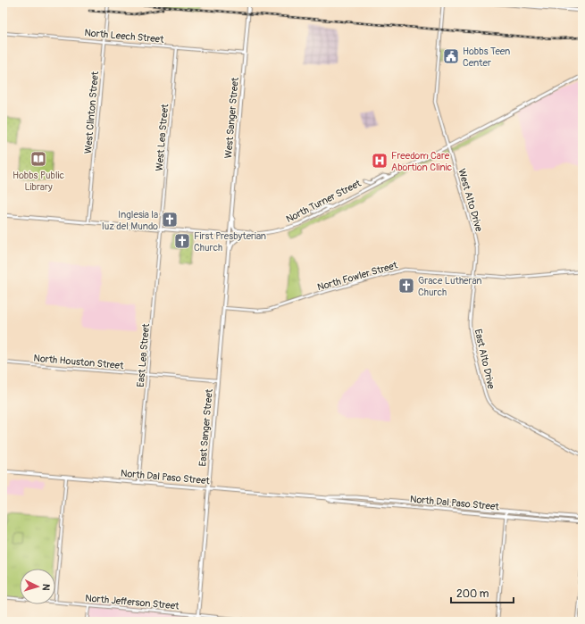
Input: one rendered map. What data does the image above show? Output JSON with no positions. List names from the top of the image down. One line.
{"streets":{"main road":["West Sanger Street","North Turner Street","East Sanger Street","North Dal Paso Street"],"street":["North Leech Street","West Clinton Street","West Lea Street","West Alto Drive","North Fowler Street","East Lea Street","East Alto Drive","North Houston Street","North Jefferson Street"]},"crossings":[["North Leech Street","West Clinton Street"],["North Leech Street","West Sanger Street"],["North Leech Street","West Lea Street"],["West Clinton Street","North Turner Street"],["West Sanger Street","North Turner Street"],["West Sanger Street","East Sanger Street"],["West Lea Street","North Turner Street"],["West Lea Street","East Lea Street"],["West Alto Drive","North Turner Street"],["West Alto Drive","North Fowler Street"],["West Alto Drive","East Alto Drive"],["North Turner Street","East Lea Street"],["North Turner Street","East Sanger Street"],["North Fowler Street","East Alto Drive"],["North Fowler Street","East Sanger Street"],["East Lea Street","North Houston Street"],["East Lea Street","North Dal Paso Street"],["North Houston Street","East Sanger Street"],["East Sanger Street","North Dal Paso Street"],["East Sanger Street","North Jefferson Street"]],"places":{"public building":["Hobbs Teen Center"],"library":["Hobbs Public Library"],"hospital":["Freedom Care Abortion Clinic"],"church":["Inglesia la luz del Mundo","First Presbyterian Church","Grace Lutheran Church"]},"scale_bar":"200 m","north":"right"}
